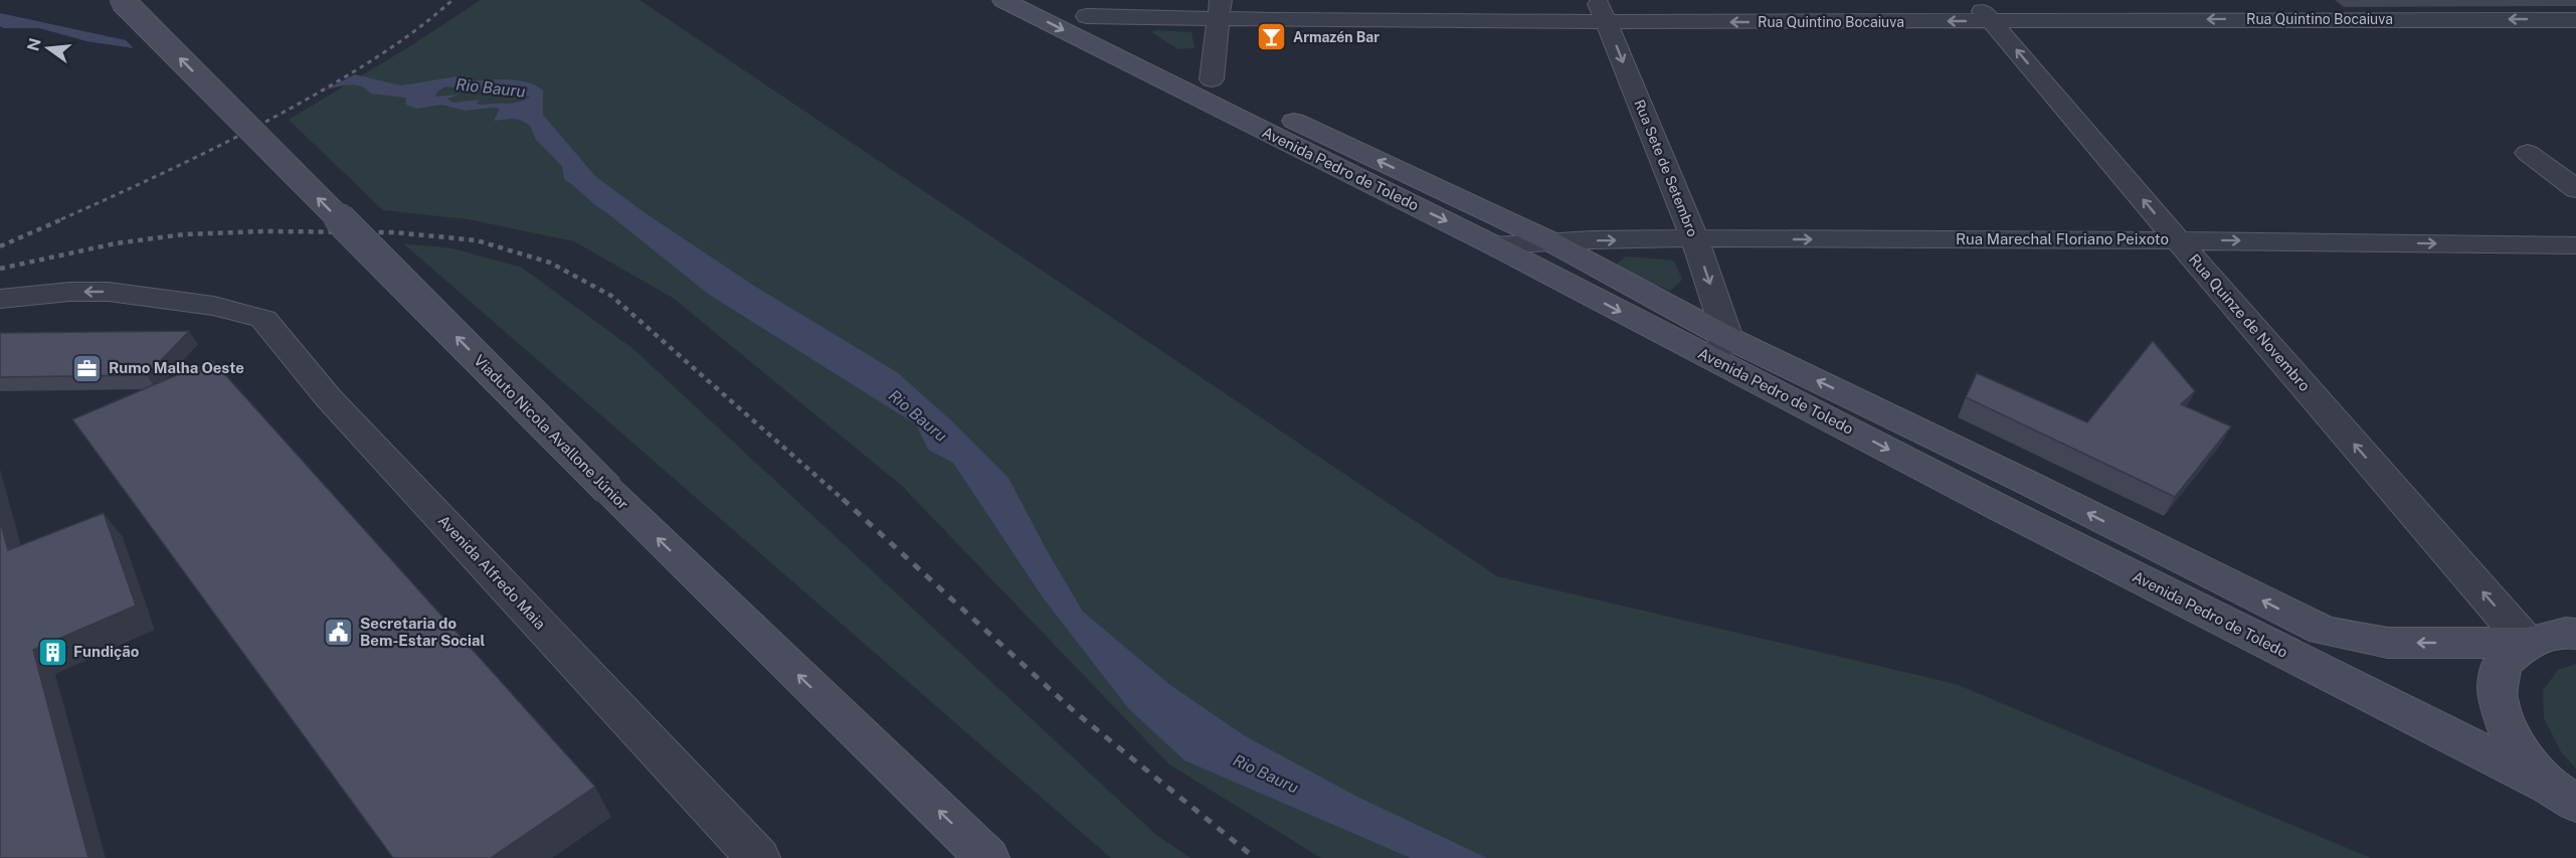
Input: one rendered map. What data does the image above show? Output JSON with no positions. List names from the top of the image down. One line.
{"streets":{"main road":["Avenida Pedro de Toledo","Viaduto Nicola Avallone Júnior"],"street":["Rua Quintino Bocaiuva","Rua Sete de Setembro","Rua Marechal Floriano Peixoto","Rua Quinze de Novembro","Avenida Alfredo Maia"]},"crossings":[["Rua Quintino Bocaiuva","Rua Sete de Setembro"],["Rua Quintino Bocaiuva","Avenida Pedro de Toledo"],["Rua Quintino Bocaiuva","Rua Quinze de Novembro"],["Rua Sete de Setembro","Avenida Pedro de Toledo"],["Rua Sete de Setembro","Rua Marechal Floriano Peixoto"],["Avenida Pedro de Toledo","Rua Marechal Floriano Peixoto"],["Avenida Pedro de Toledo","Rua Quinze de Novembro"],["Rua Marechal Floriano Peixoto","Rua Quinze de Novembro"]],"one_way":["Rua Quintino Bocaiuva","Rua Sete de Setembro","Rua Marechal Floriano Peixoto","Rua Quinze de Novembro","Viaduto Nicola Avallone Júnior"],"water":["Rio Bauru"],"places":{"bar":["Armazén Bar"],"office":["Rumo Malha Oeste"],"public building":["Secretaria do Bem-Estar Social"],"building":["Fundição"]},"north":"left"}
